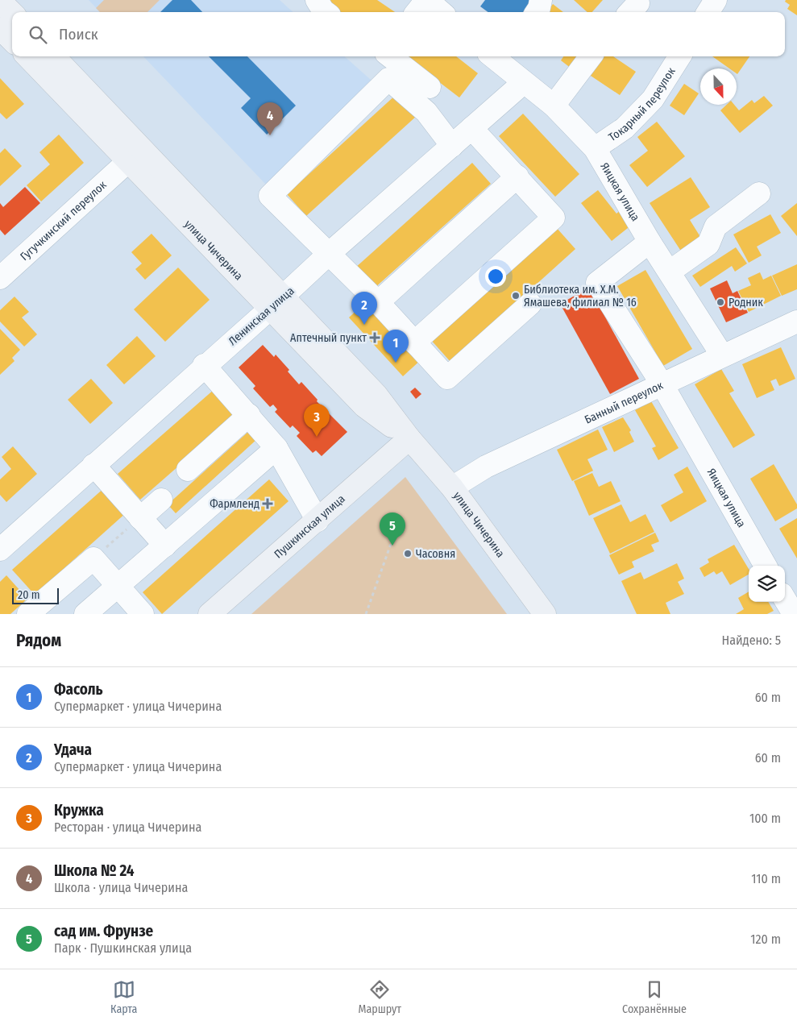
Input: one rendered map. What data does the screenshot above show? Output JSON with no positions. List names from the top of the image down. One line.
{"streets":{"main road":["улица Чичерина","Пушкинская улица"],"street":["Токарный переулок","Яицкая улица","Гугучкинский переулок","Ленинская улица","Банный переулок"]},"crossings":[["Токарный переулок","Яицкая улица"],["Яицкая улица","Ленинская улица"],["Яицкая улица","Банный переулок"],["Гугучкинский переулок","улица Чичерина"],["улица Чичерина","Ленинская улица"],["улица Чичерина","Банный переулок"],["улица Чичерина","Пушкинская улица"]],"places":{"other":["Библиотека им. Х.М. Ямашева, филиал № 16","Родник","Часовня"],"health":["Аптечный пункт","Фармленд"]},"scale_bar":"20 m","north":"bottom","page":{"search":"Поиск","pins":["4","2","1","3","5"],"scale":"20 m","heading":["Рядом","Найдено: 5"],"list":[{"mark":"1","name":"Фасоль","note":"Супермаркет · улица Чичерина","value":"60 m"},{"mark":"2","name":"Удача","note":"Супермаркет · улица Чичерина","value":"60 m"},{"mark":"3","name":"Кружка","note":"Ресторан · улица Чичерина","value":"100 m"},{"mark":"4","name":"Школа № 24","note":"Школа · улица Чичерина","value":"110 m"},{"mark":"5","name":"сад им. Фрунзе","note":"Парк · Пушкинская улица","value":"120 m"}],"nav":["Карта","Маршрут","Сохранённые"]}}
